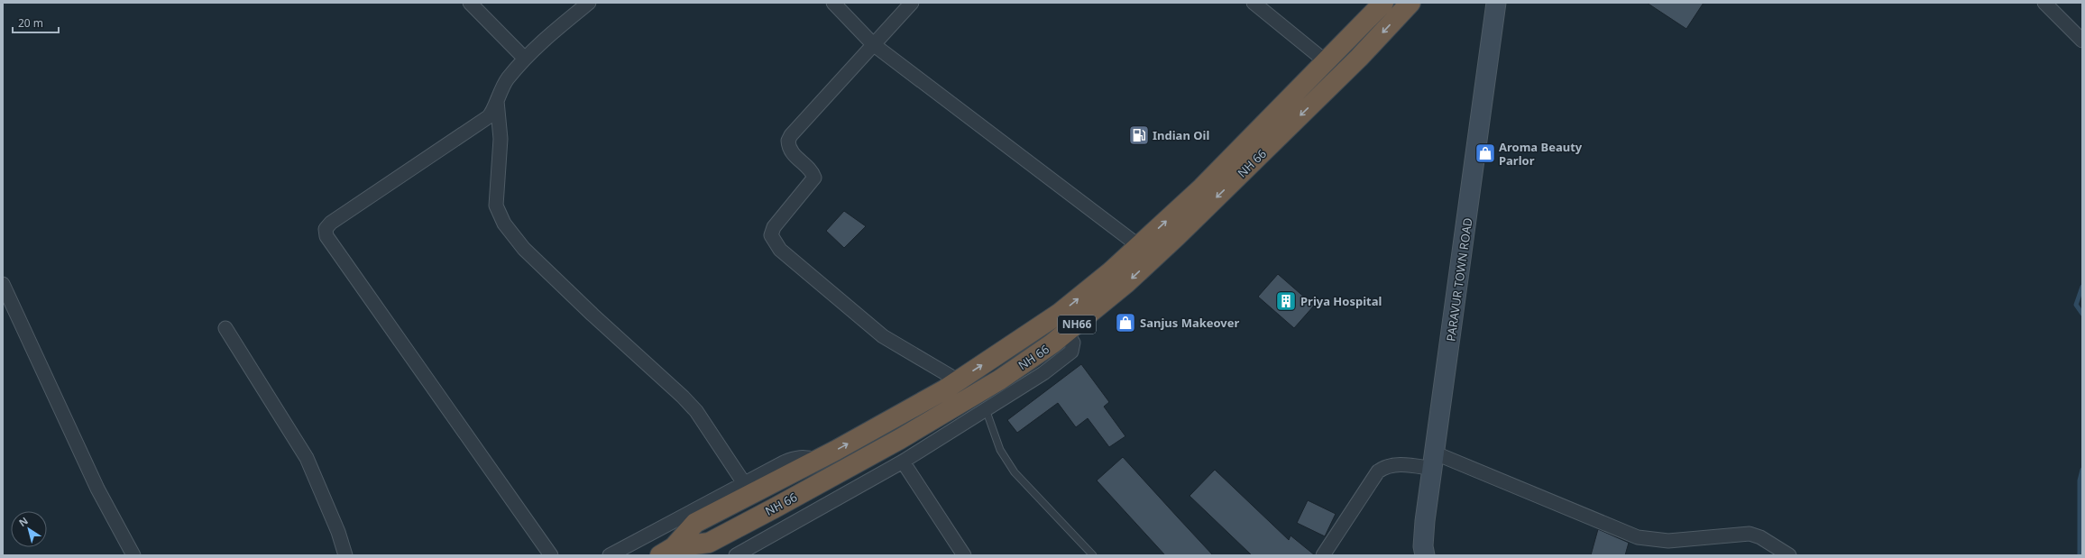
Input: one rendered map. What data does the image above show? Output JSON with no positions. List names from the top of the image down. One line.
{"streets":{"highway":["NH 66","NH66"],"main road":["PARAVUR TOWN ROAD"]},"places":{"fuel station":["Indian Oil"],"shop":["Aroma Beauty Parlor","Sanjus Makeover"],"building":["Priya Hospital"]},"scale_bar":"20 m","north":"top left"}
